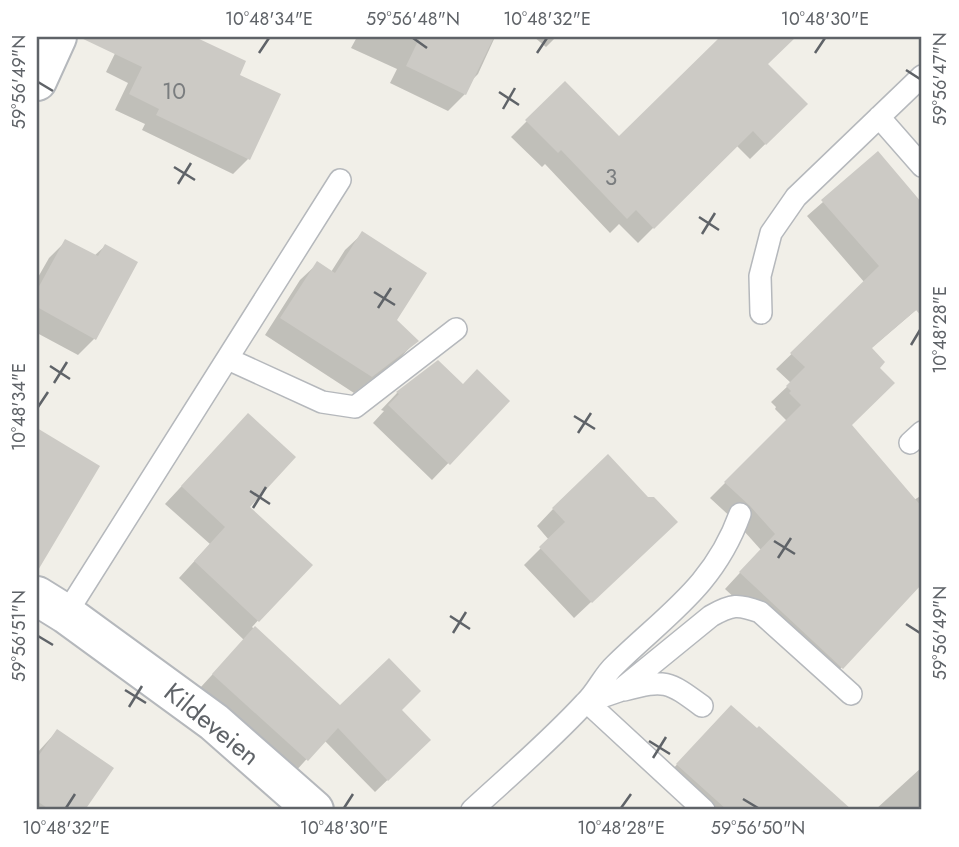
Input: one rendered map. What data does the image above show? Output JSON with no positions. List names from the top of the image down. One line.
{"streets":{"street":["Kildeveien"]},"house_numbers":["10","3"],"coordinates":["10°48'34\"E","59°56'48\"N","10°48'32\"E","10°48'30\"E","59°56'47\"N","59°56'49\"N","10°48'28\"E","59°56'51\"N","59°56'50\"N"]}
